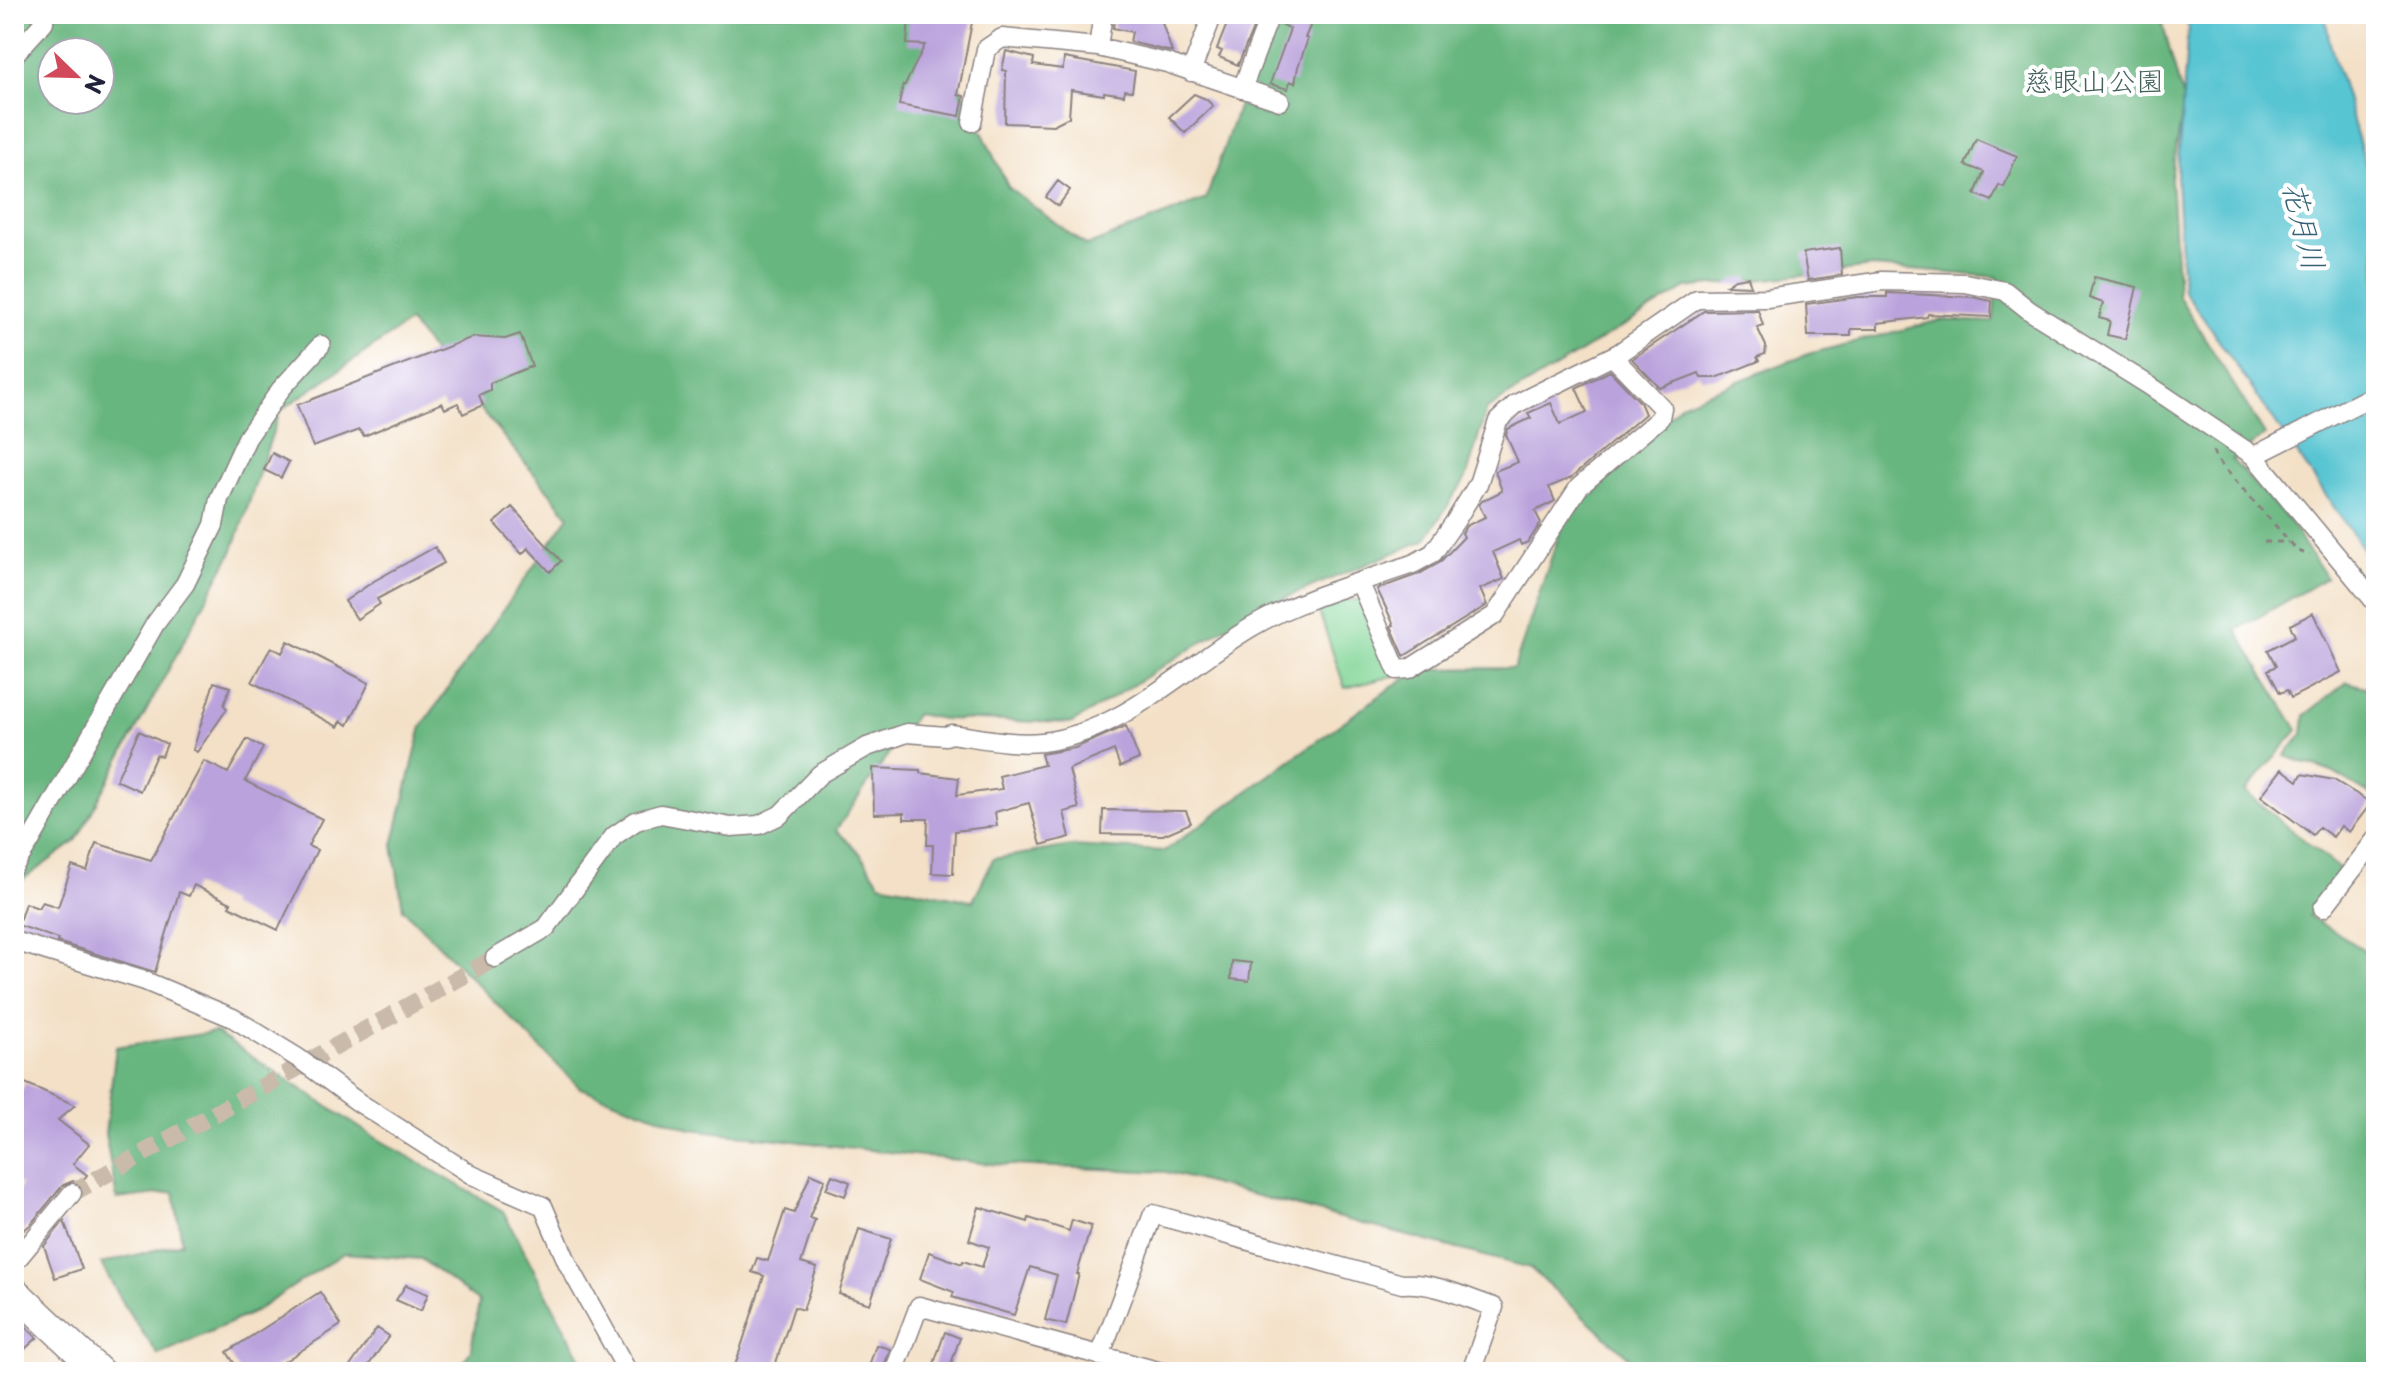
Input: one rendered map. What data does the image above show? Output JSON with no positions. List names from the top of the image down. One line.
{"water":["花月川"],"parks":["慈眼山公園"],"north":"bottom right"}
